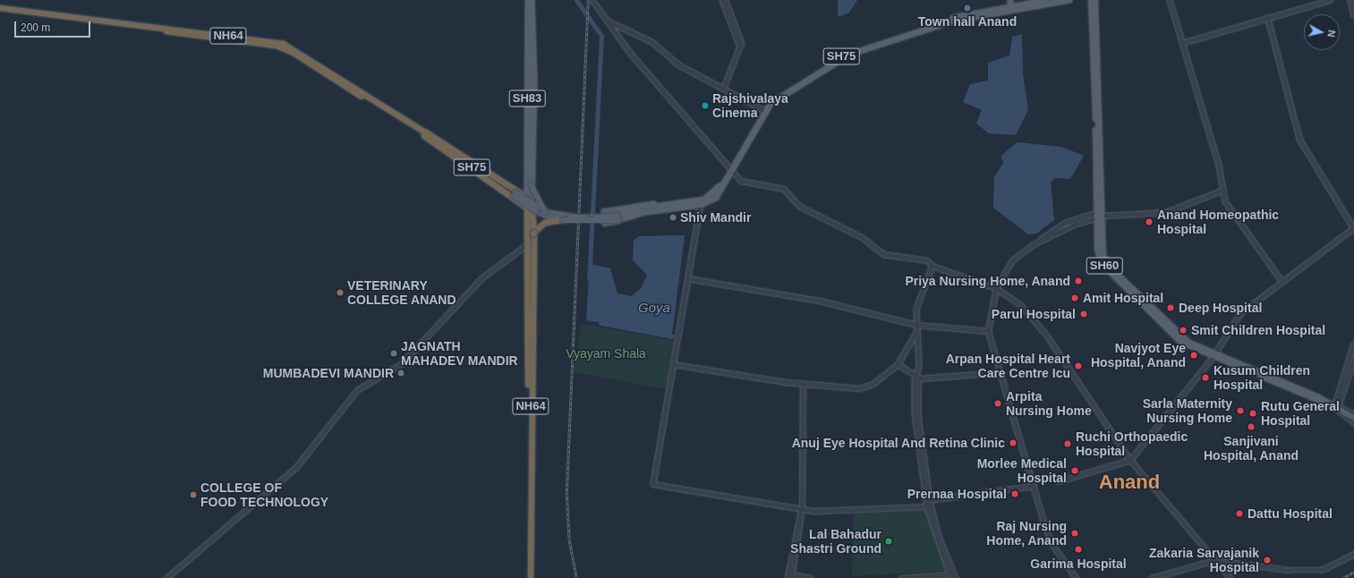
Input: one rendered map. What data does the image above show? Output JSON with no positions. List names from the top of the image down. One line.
{"streets":{"highway":["NH64"],"main road":["SH75","SH83","SH60"]},"crossings":[["NH64","SH75"],["NH64","SH83"]],"districts":["Anand"],"water":["Goya"],"parks":["Vyayam Shala"],"places":["Town hall Anand","Rajshivalaya Cinema","Shiv Mandir","Anand Homeopathic Hospital","Priya Nursing Home, Anand","VETERINARY COLLEGE ANAND","Amit Hospital","Deep Hospital","Parul Hospital","Smit Children Hospital","JAGNATH MAHADEV MANDIR","Navjyot Eye Hospital, Anand","Arpan Hospital Heart Care Centre Icu","MUMBADEVI MANDIR","Kusum Children Hospital","Arpita Nursing Home","Sarla Maternity Nursing Home","Rutu General Hospital","Sanjivani Hospital, Anand","Anuj Eye Hospital And Retina Clinic","Ruchi Orthopaedic Hospital","Morlee Medical Hospital","Prernaa Hospital","COLLEGE OF FOOD TECHNOLOGY","Dattu Hospital","Raj Nursing Home, Anand","Lal Bahadur Shastri Ground","Garima Hospital","Zakaria Sarvajanik Hospital"],"scale_bar":"200 m","north":"right"}
